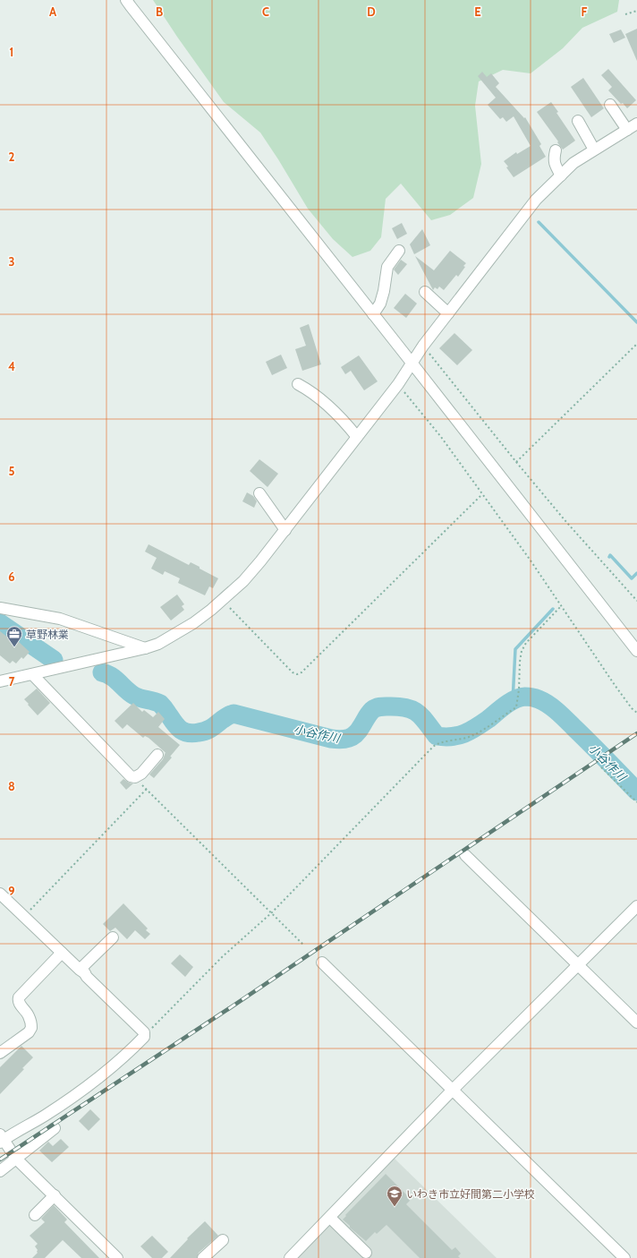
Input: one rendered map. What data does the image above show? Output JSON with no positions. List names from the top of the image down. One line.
{"water":["小谷作川"],"places":{"office":["草野林業"],"school or university":["いわき市立好間第二小学校"]},"grid":{"columns":["A","B","C","D","E","F"],"rows":["1","2","3","4","5","6","7","8","9"]}}
